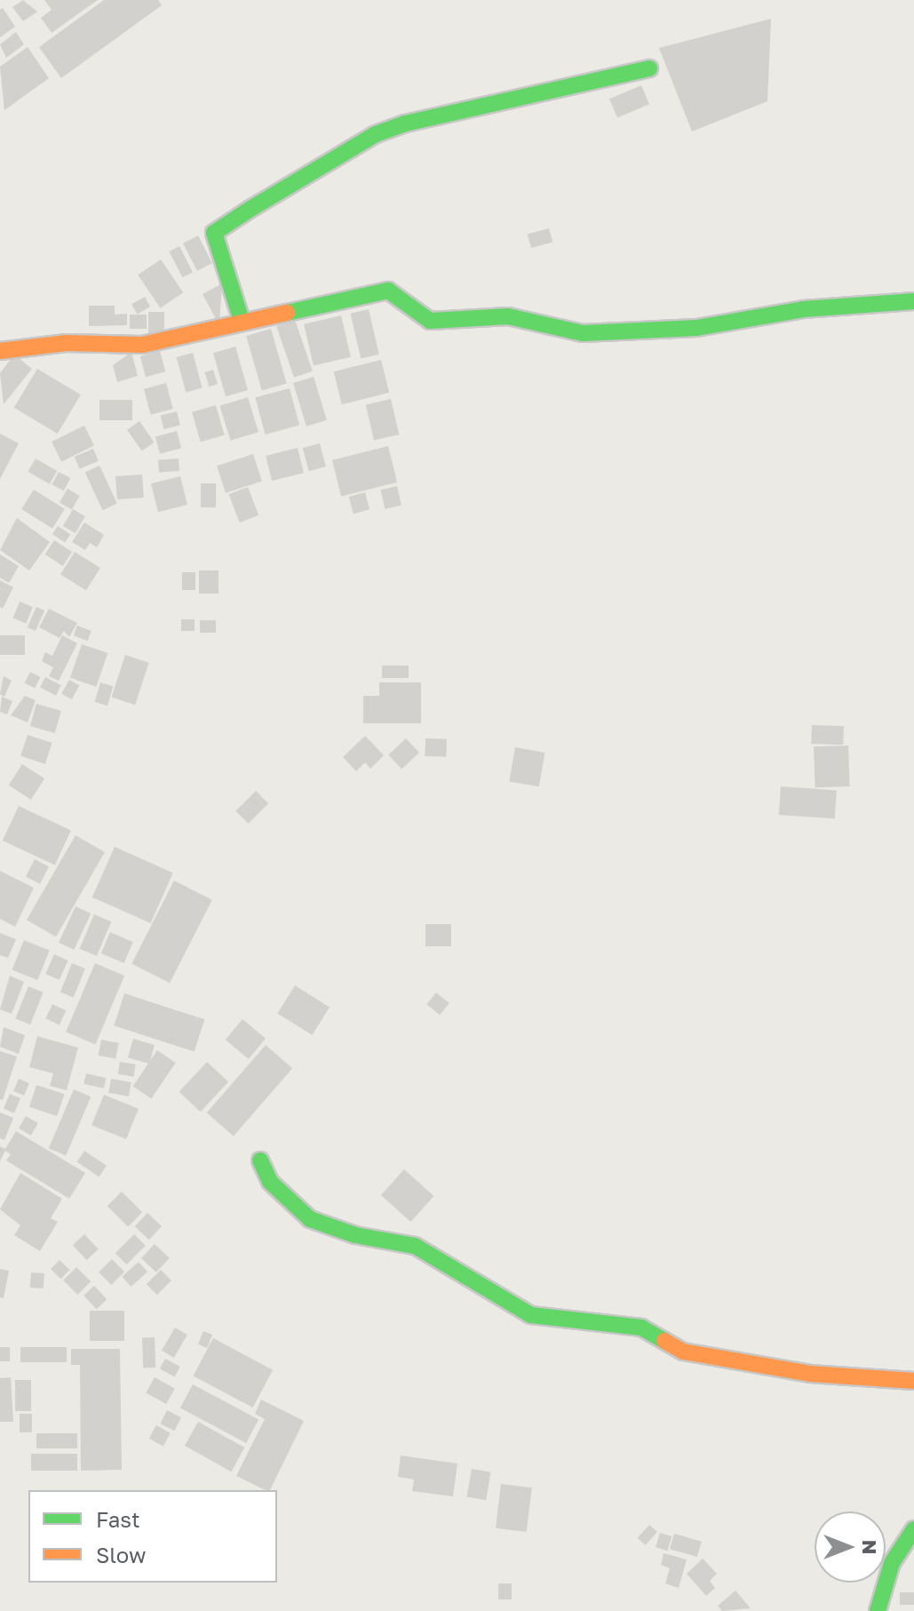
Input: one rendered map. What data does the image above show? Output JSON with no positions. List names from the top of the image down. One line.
{"legend":["Fast","Slow"],"north":"right"}
